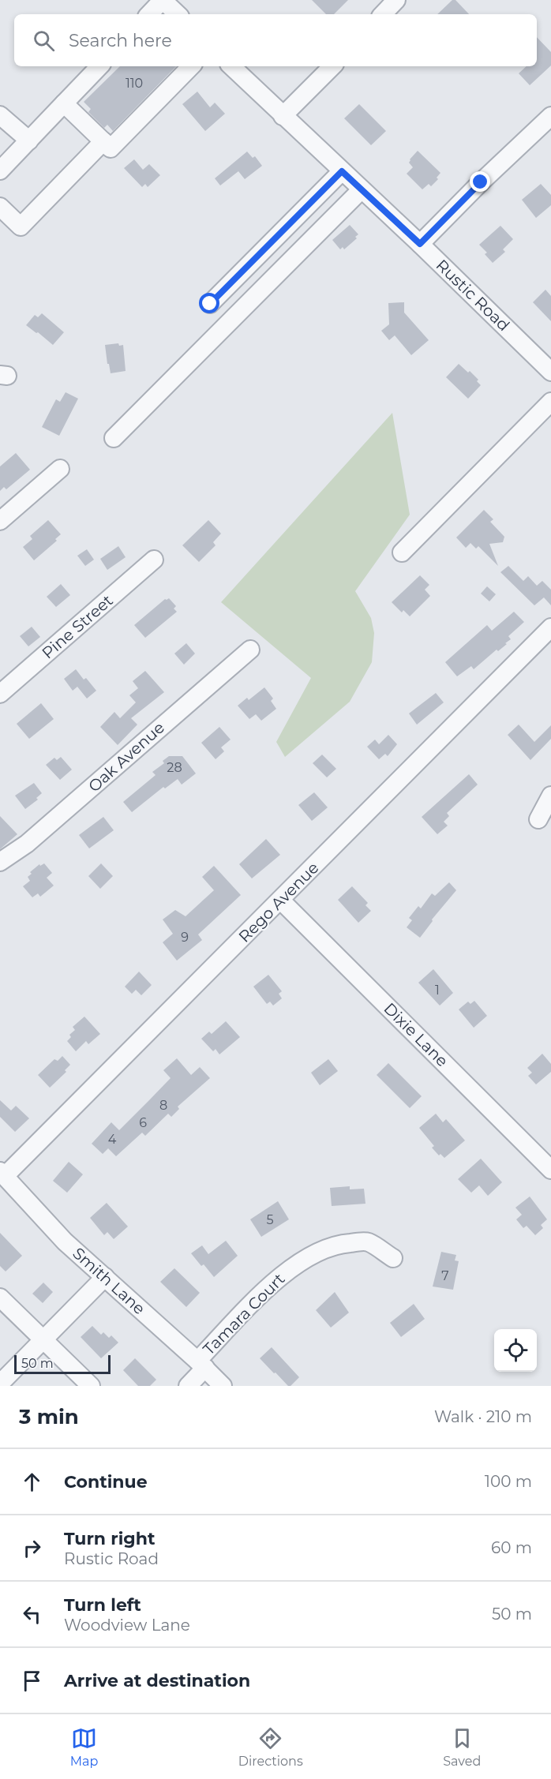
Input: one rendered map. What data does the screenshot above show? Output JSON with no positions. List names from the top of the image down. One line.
{"streets":{"street":["Rustic Road","Pine Street","Oak Avenue","Rego Avenue","Dixie Lane","Smith Lane","Tamara Court"]},"crossings":[["Rego Avenue","Dixie Lane"],["Rego Avenue","Smith Lane"],["Smith Lane","Tamara Court"]],"house_numbers":["110","28","9","1","8","6","4","5","7"],"scale_bar":"50 m","page":{"search":"Search here","scale":"50 m","heading":["3 min","Walk · 210 m"],"list":[["Continue","100 m"],["Turn right","Rustic Road","60 m"],["Turn left","Woodview Lane","50 m"],"Arrive at destination"],"nav":["Map","Directions","Saved"]}}
